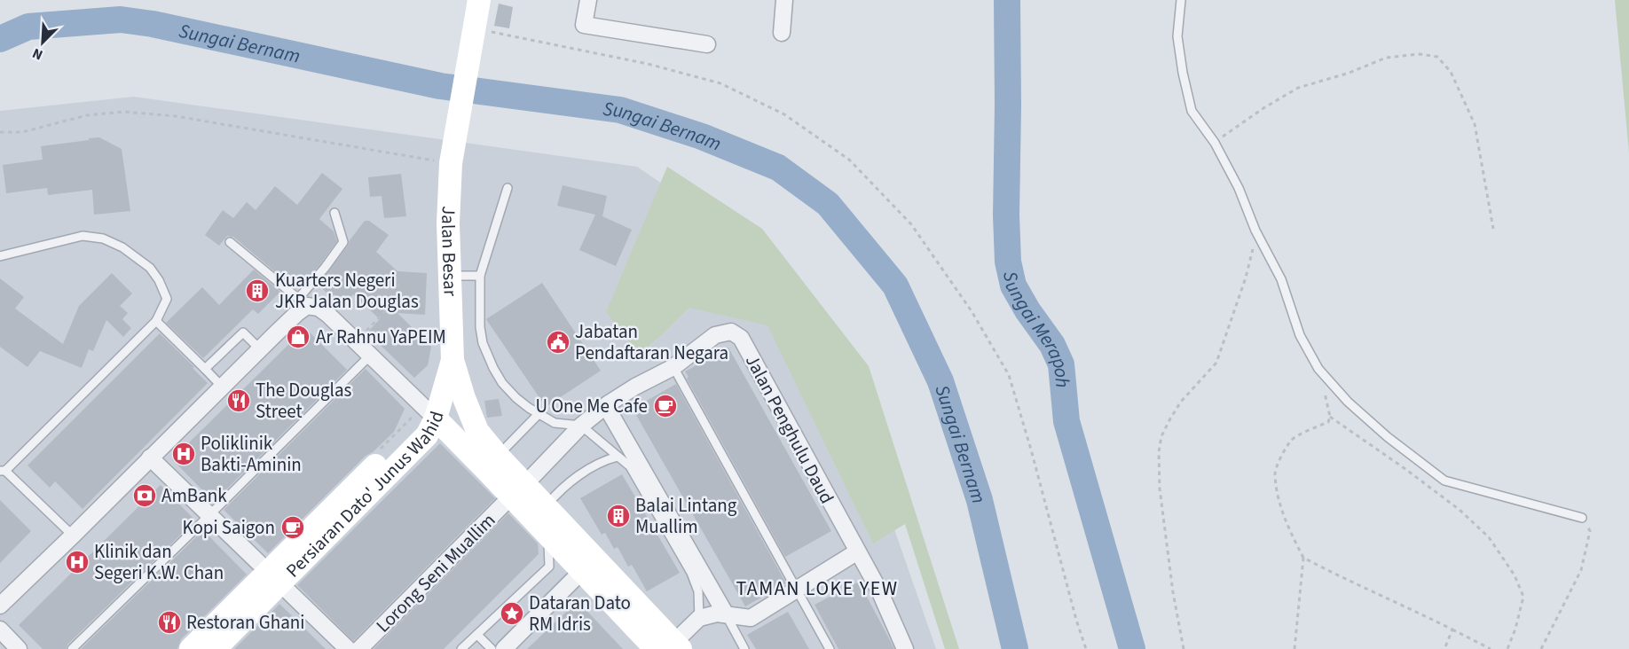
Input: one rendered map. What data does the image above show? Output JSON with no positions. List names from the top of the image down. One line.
{"streets":{"main road":["Jalan Besar","Persiaran Dato' Junus Wahid"],"street":["Jalan Penghulu Daud","Lorong Seni Muallim"]},"crossings":[["Jalan Besar","Persiaran Dato' Junus Wahid"],["Jalan Penghulu Daud","Lorong Seni Muallim"]],"districts":["TAMAN LOKE YEW"],"water":["Sungai Bernam","Sungai Merapoh"],"places":{"building":["Kuarters Negeri JKR Jalan Douglas","Balai Lintang Muallim"],"shop":["Ar Rahnu YaPEIM"],"public building":["Jabatan Pendaftaran Negara"],"restaurant":["The Douglas Street","Restoran Ghani"],"cafe":["U One Me Cafe","Kopi Saigon"],"hospital":["Poliklinik Bakti-Aminin","Klinik dan Segeri K.W. Chan"],"bank":["AmBank"],"place":["Dataran Dato RM Idris"]},"north":"bottom left"}
